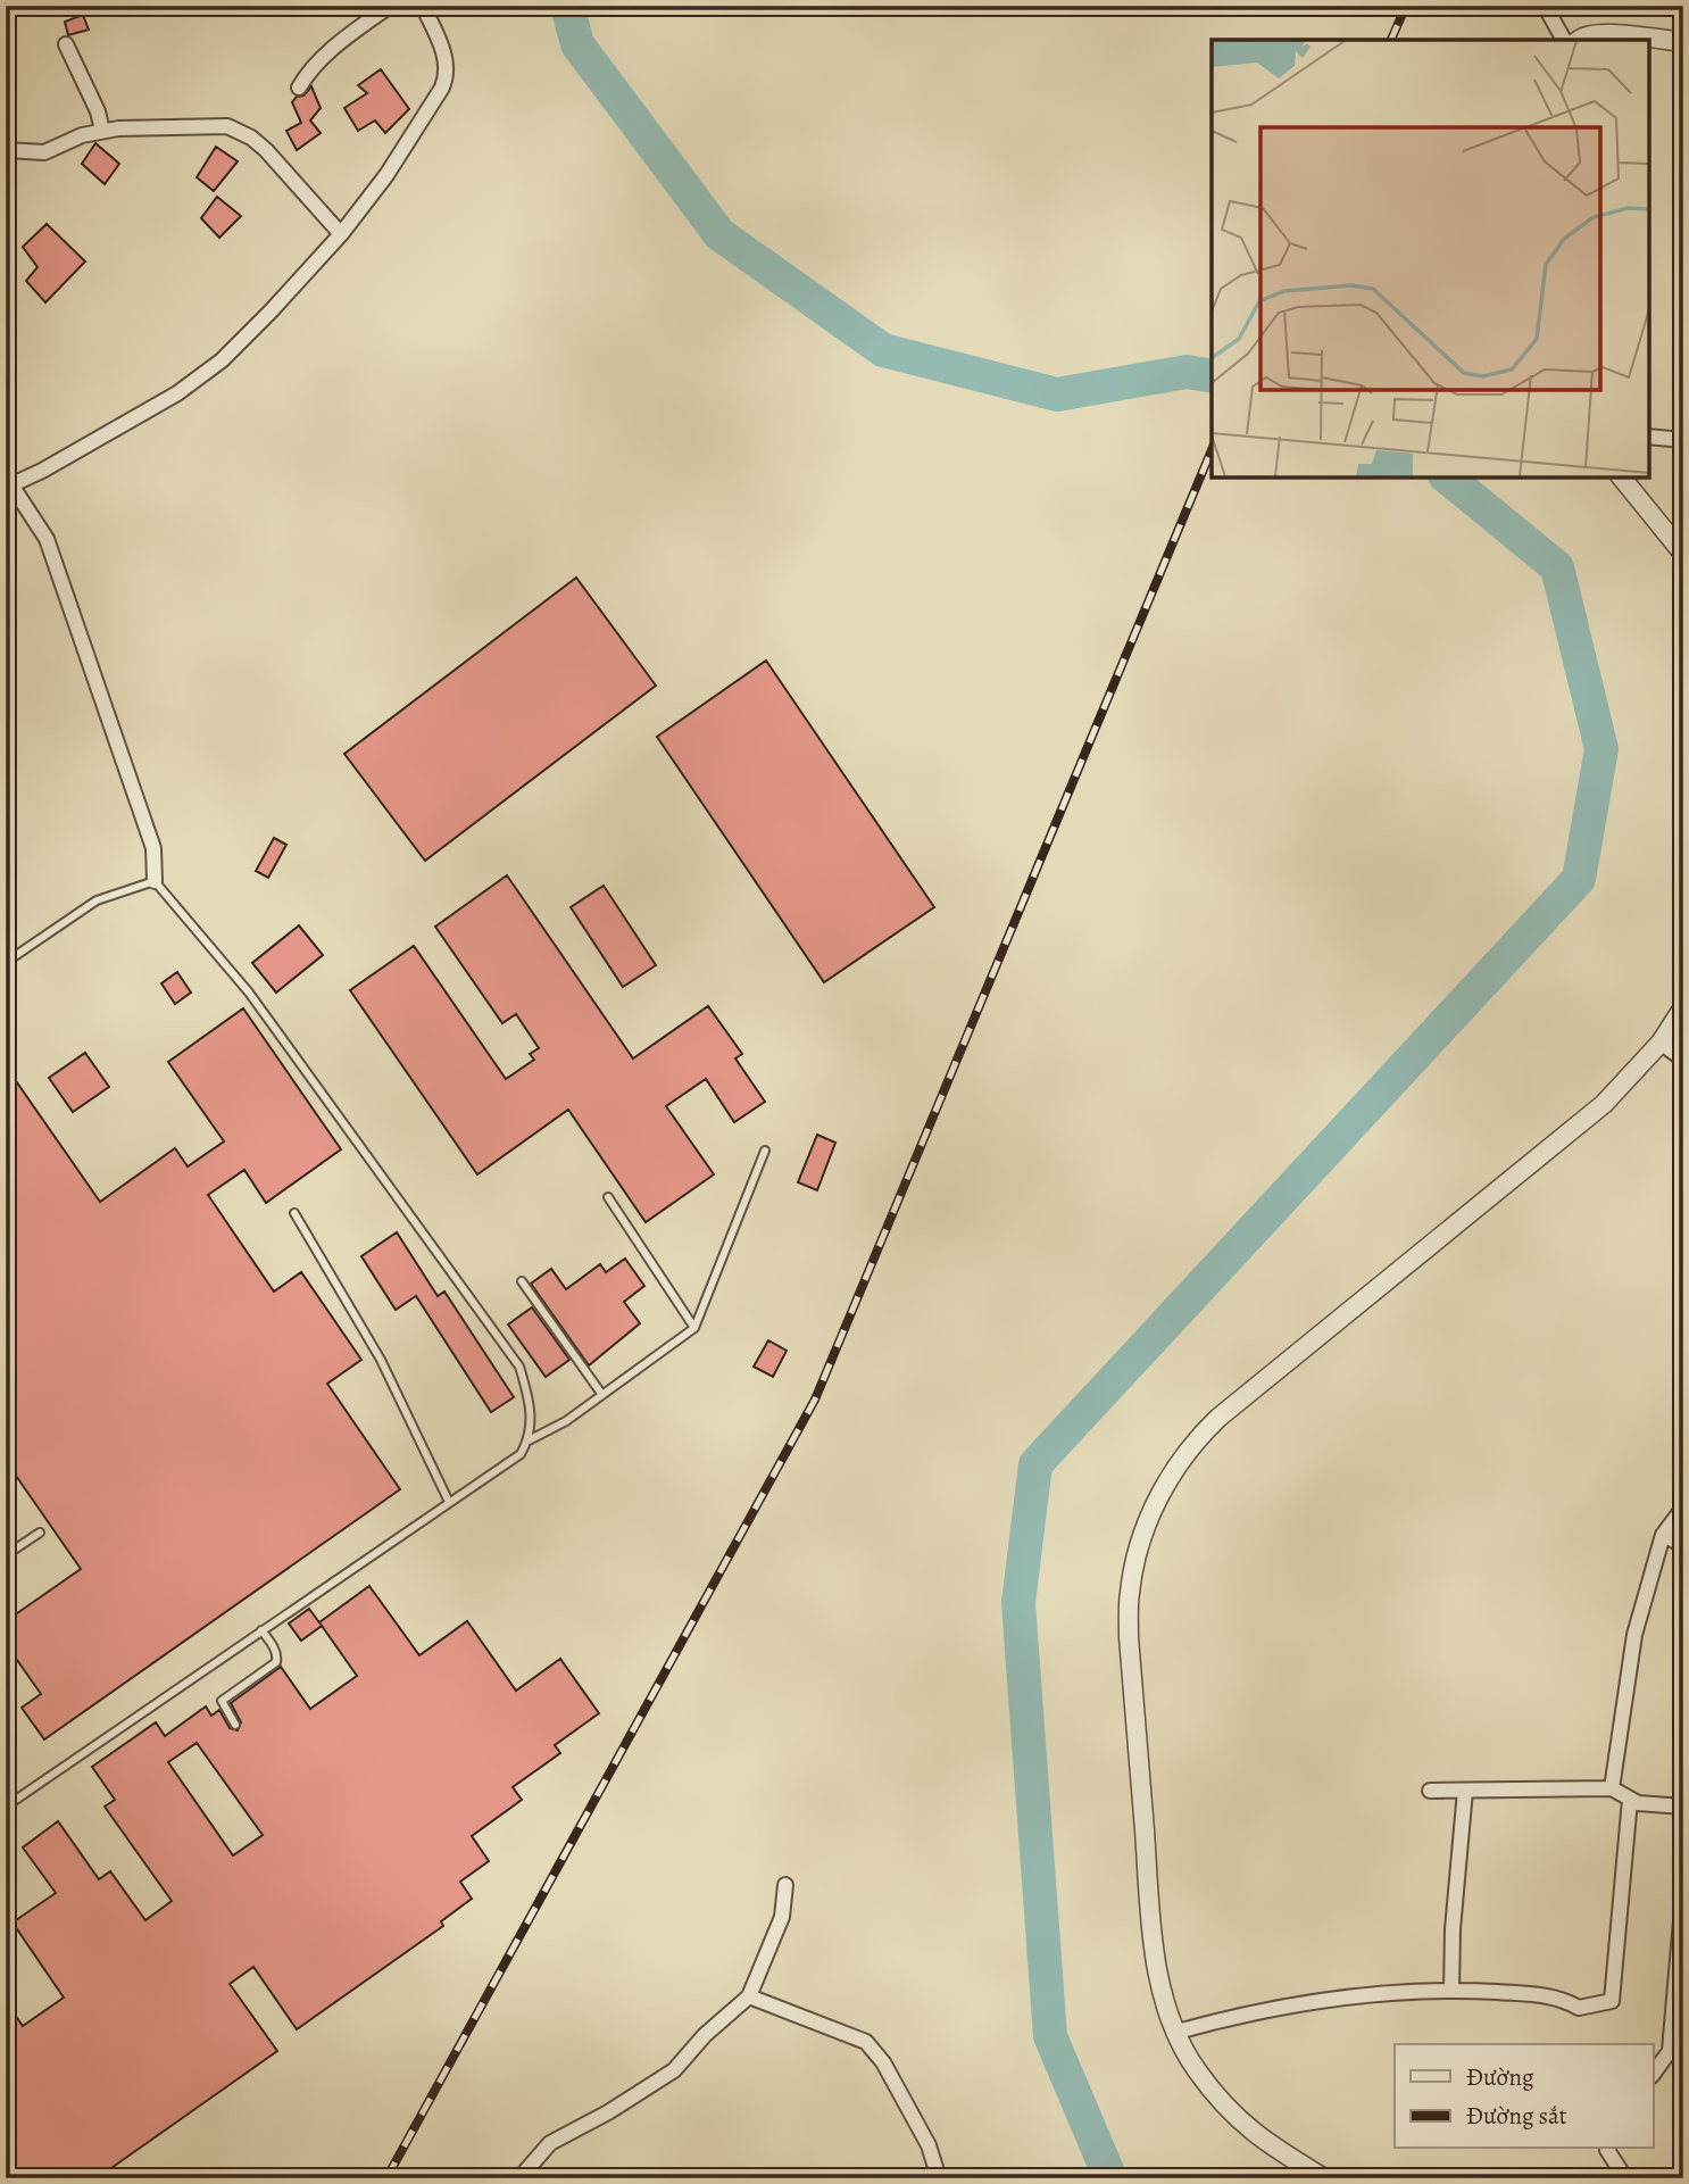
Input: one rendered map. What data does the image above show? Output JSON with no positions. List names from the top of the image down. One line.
{"legend":["Đường","Đường sắt"]}
